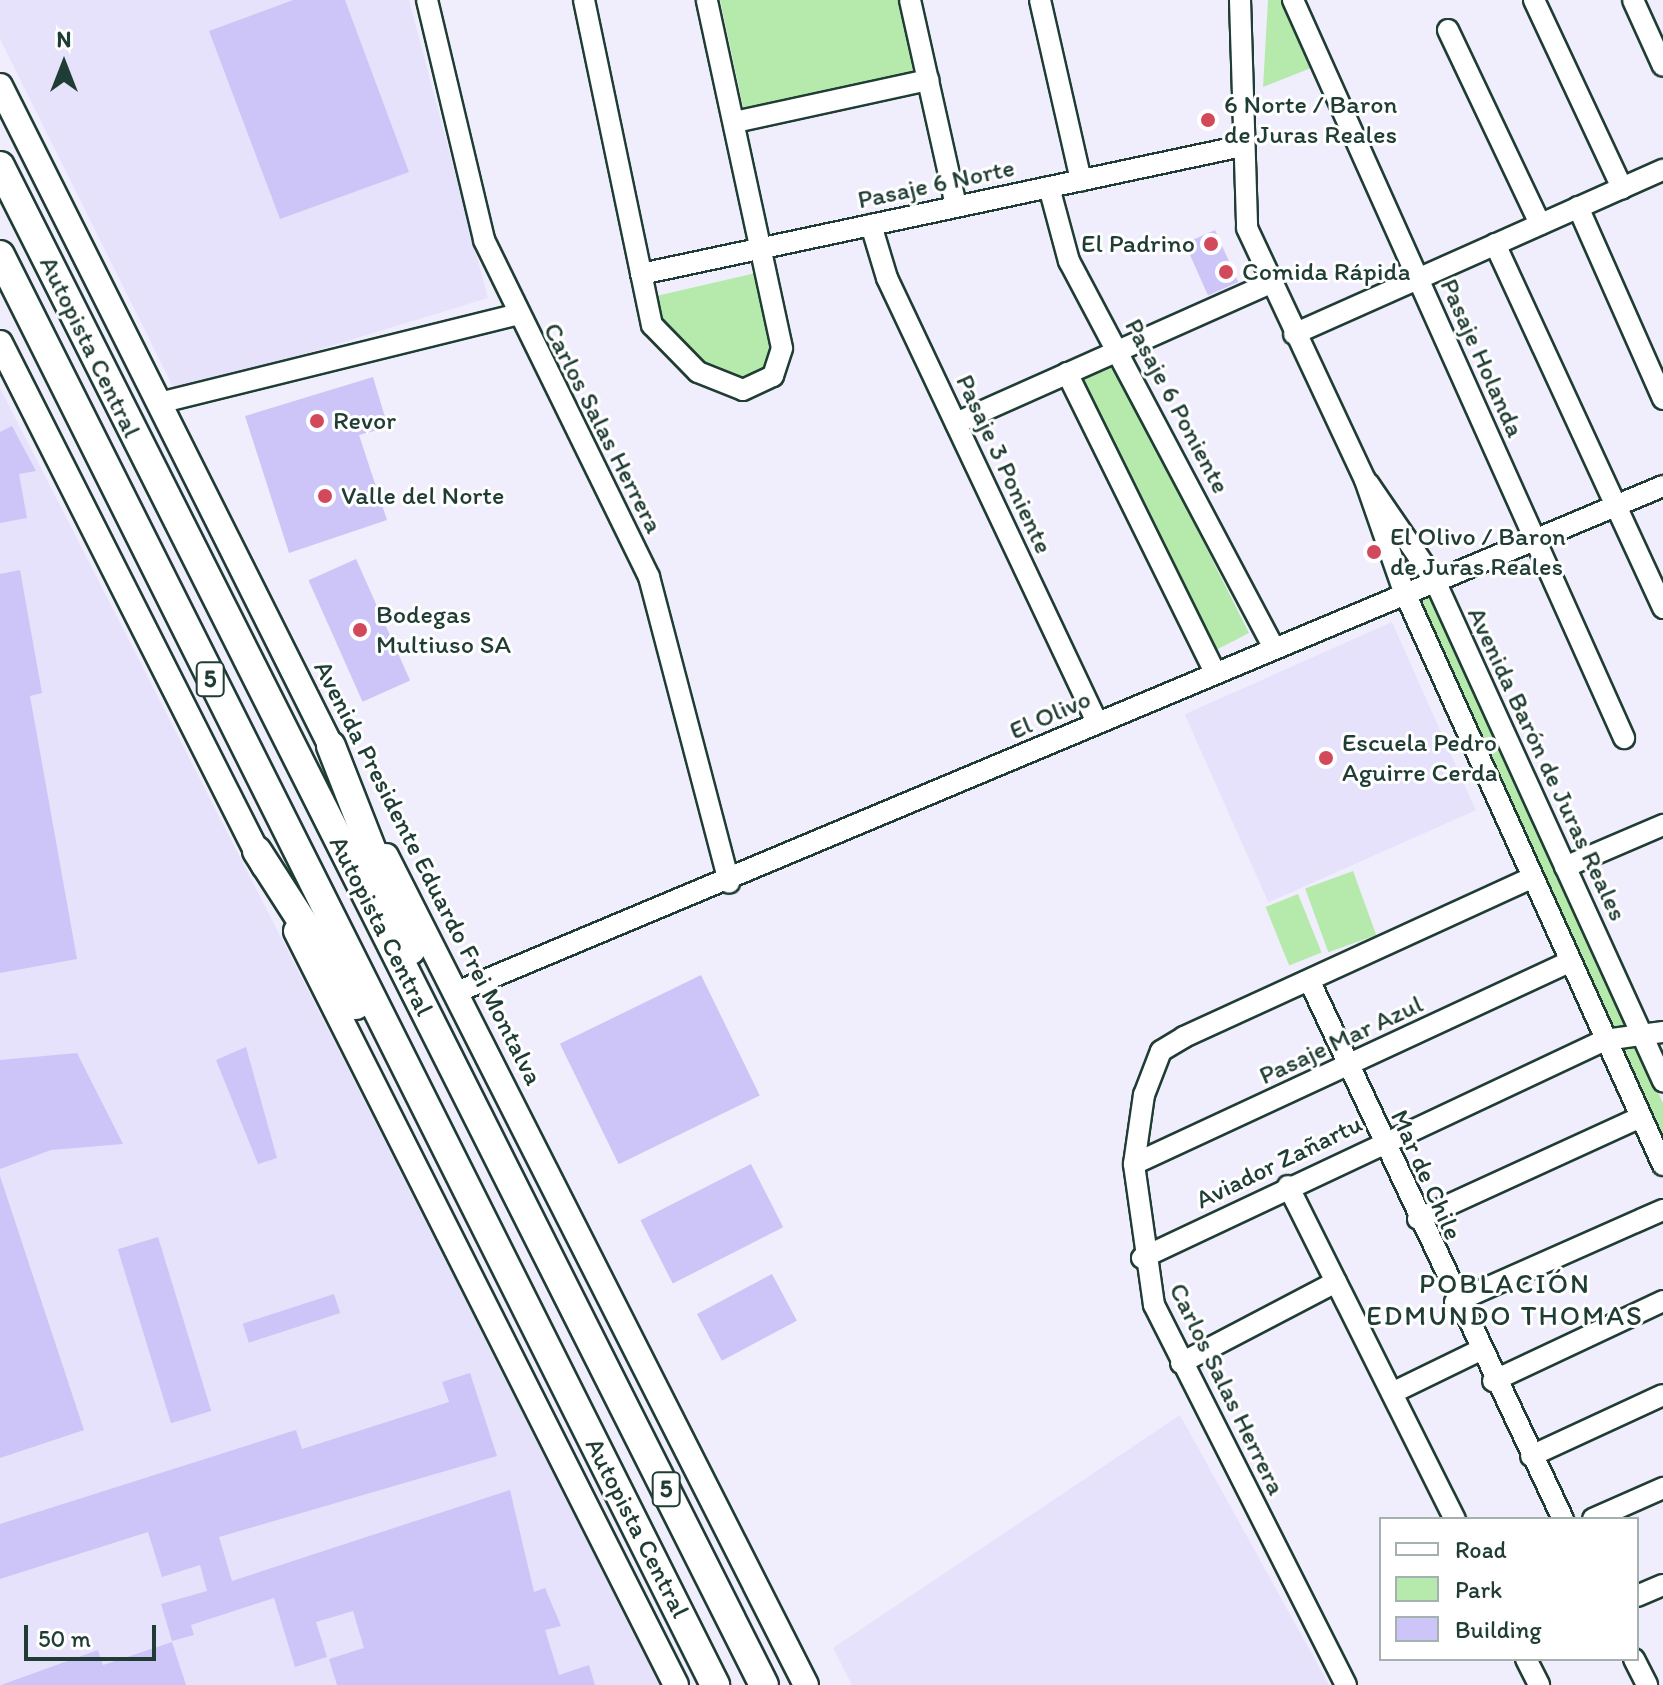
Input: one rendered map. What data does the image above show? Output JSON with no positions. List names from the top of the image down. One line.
{"streets":{"highway":["Autopista Central","5"],"main road":["Avenida Presidente Eduardo Frei Montalva"],"street":["Pasaje 6 Norte","Pasaje Holanda","Pasaje 6 Poniente","Carlos Salas Herrera","Pasaje 3 Poniente","El Olivo","Avenida Barón de Juras Reales","Pasaje Mar Azul","Aviador Zañartu","Mar de Chile"]},"crossings":[["Pasaje 6 Norte","Pasaje 6 Poniente"],["Pasaje 6 Norte","Pasaje 3 Poniente"],["Pasaje 6 Norte","Avenida Barón de Juras Reales"],["Pasaje Holanda","El Olivo"],["Pasaje 6 Poniente","El Olivo"],["Carlos Salas Herrera","El Olivo"],["Carlos Salas Herrera","Pasaje Mar Azul"],["Carlos Salas Herrera","Aviador Zañartu"],["Carlos Salas Herrera","Mar de Chile"],["Pasaje 3 Poniente","El Olivo"],["El Olivo","Avenida Barón de Juras Reales"],["El Olivo","Avenida Presidente Eduardo Frei Montalva"],["Avenida Barón de Juras Reales","Pasaje Mar Azul"],["Avenida Barón de Juras Reales","Aviador Zañartu"],["Pasaje Mar Azul","Mar de Chile"],["Aviador Zañartu","Mar de Chile"]],"districts":["POBLACIÓN EDMUNDO THOMAS"],"places":["6 Norte / Baron de Juras Reales","El Padrino","Comida Rápida","Revor","Valle del Norte","El Olivo / Baron de Juras Reales","Bodegas Multiuso SA","Escuela Pedro Aguirre Cerda"],"legend":["Road","Park","Building"],"scale_bar":"50 m","north":"top"}
